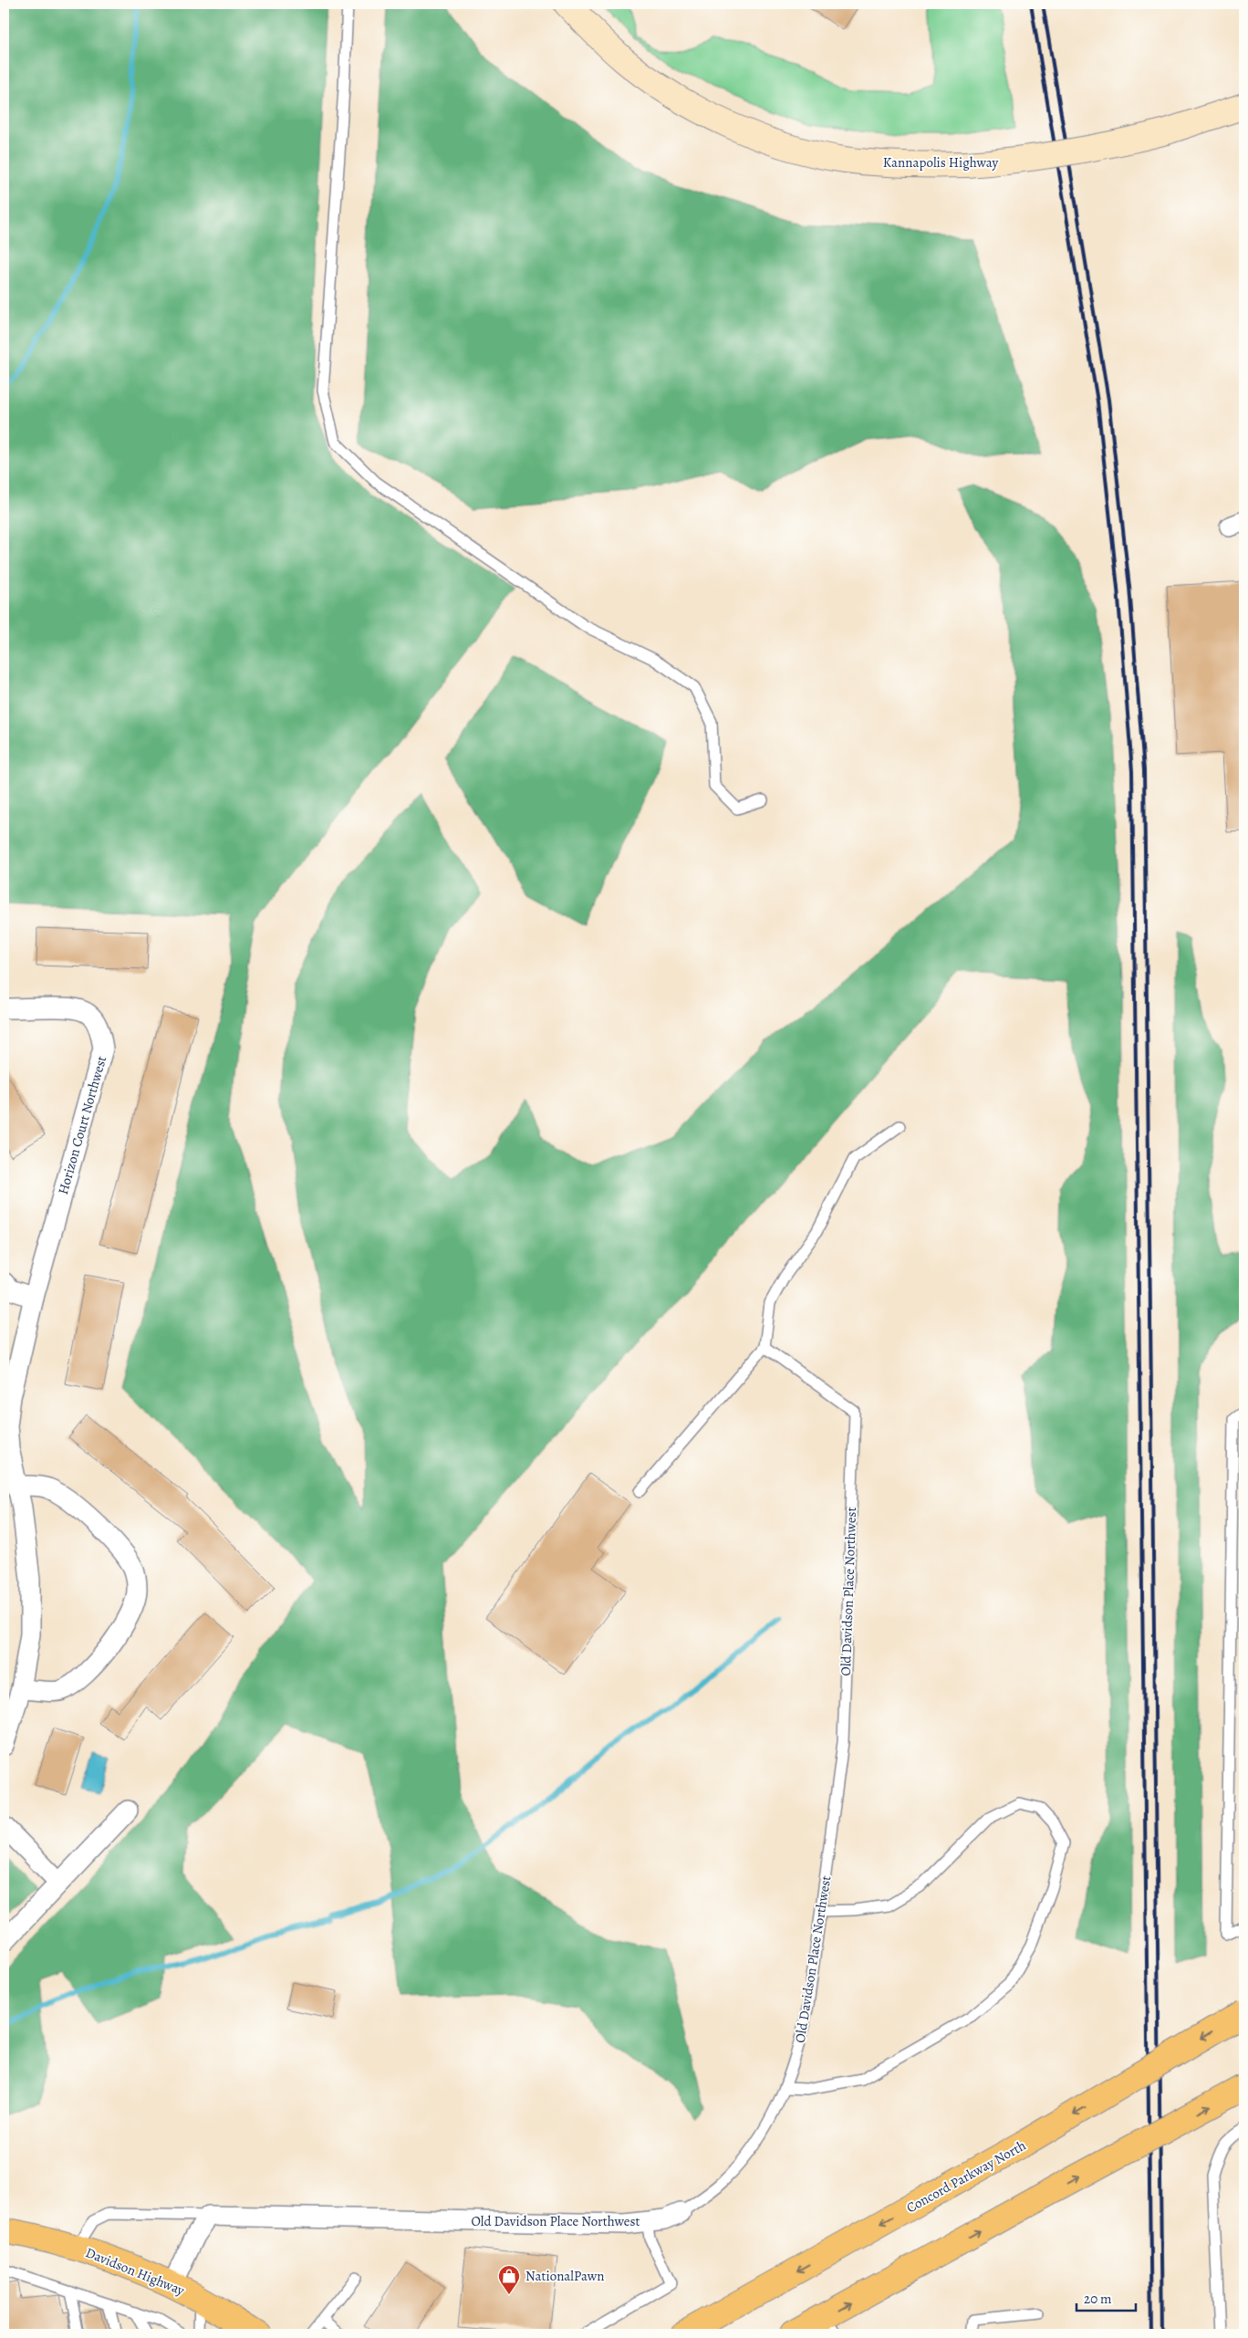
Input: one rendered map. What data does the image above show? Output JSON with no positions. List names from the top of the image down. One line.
{"streets":{"main road":["Kannapolis Highway","Concord Parkway North","Davidson Highway"],"street":["Horizon Court Northwest","Old Davidson Place Northwest"]},"places":{"shop":["NationalPawn"]},"scale_bar":"20 m"}
